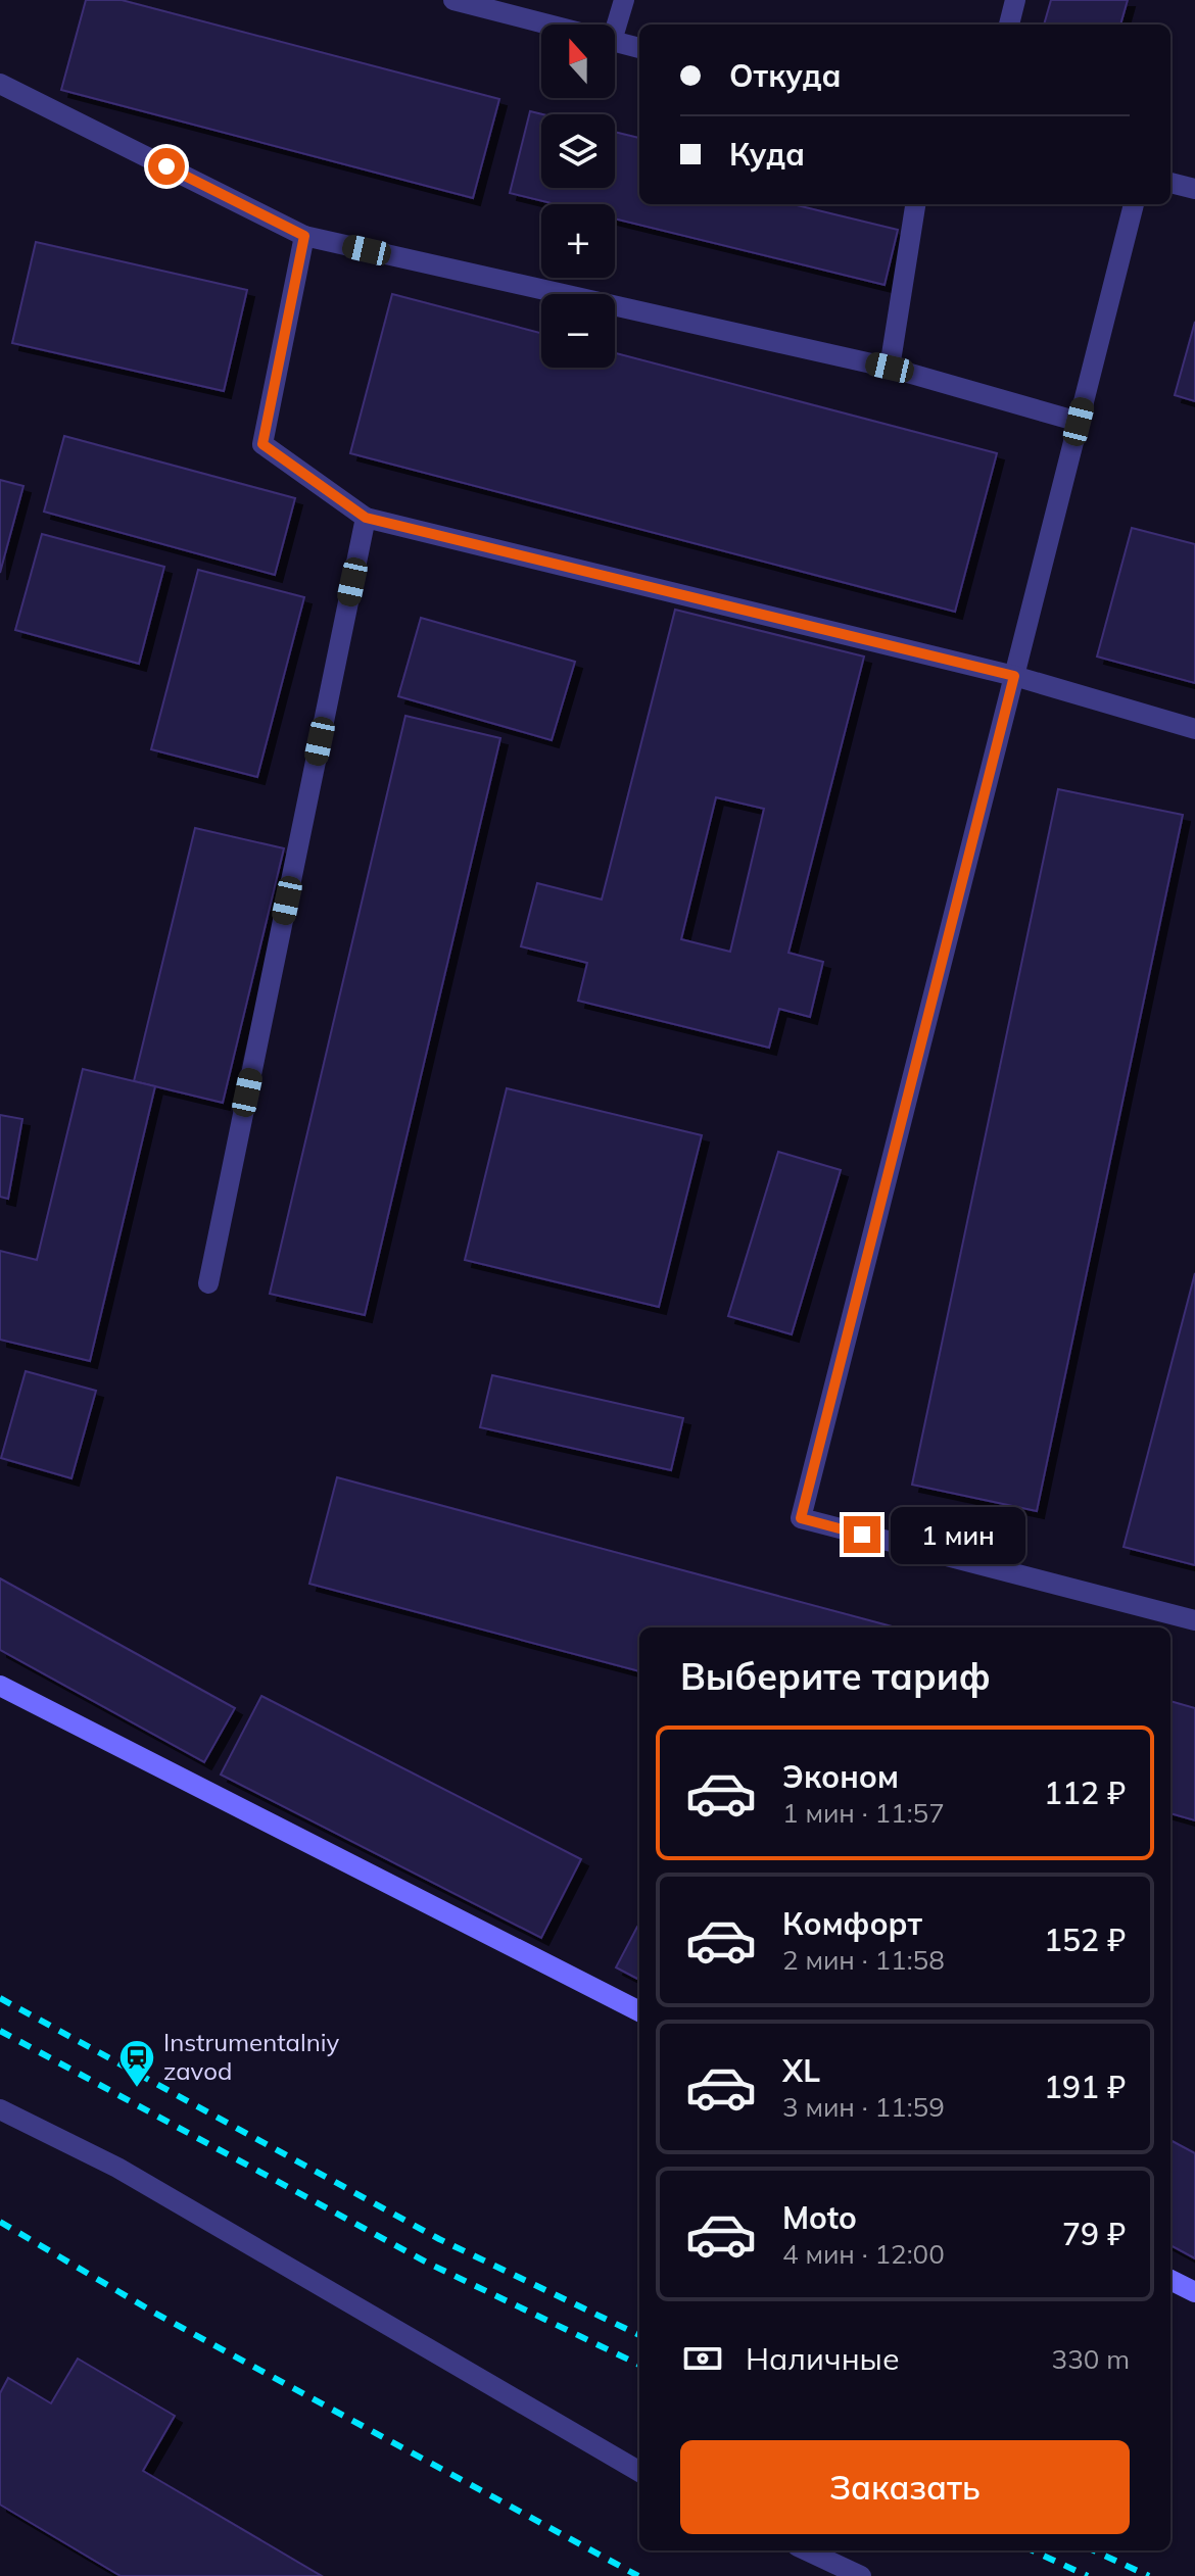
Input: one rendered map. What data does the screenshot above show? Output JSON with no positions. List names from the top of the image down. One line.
{"places":{"station":["Instrumentalniy zavod"]},"north":"top","page":{"map_buttons":["+","−"],"banner":["Откуда","Куда"],"bubble":"1 мин","heading":"Выберите тариф","list":[{"name":"Эконом","note":"1 мин · 11:57","value":"112 ₽"},{"name":"Комфорт","note":"2 мин · 11:58","value":"152 ₽"},{"name":"XL","note":"3 мин · 11:59","value":"191 ₽"},{"name":"Moto","note":"4 мин · 12:00","value":"79 ₽"}],"pay":["Наличные","330 m"],"buttons":"Заказать"}}
